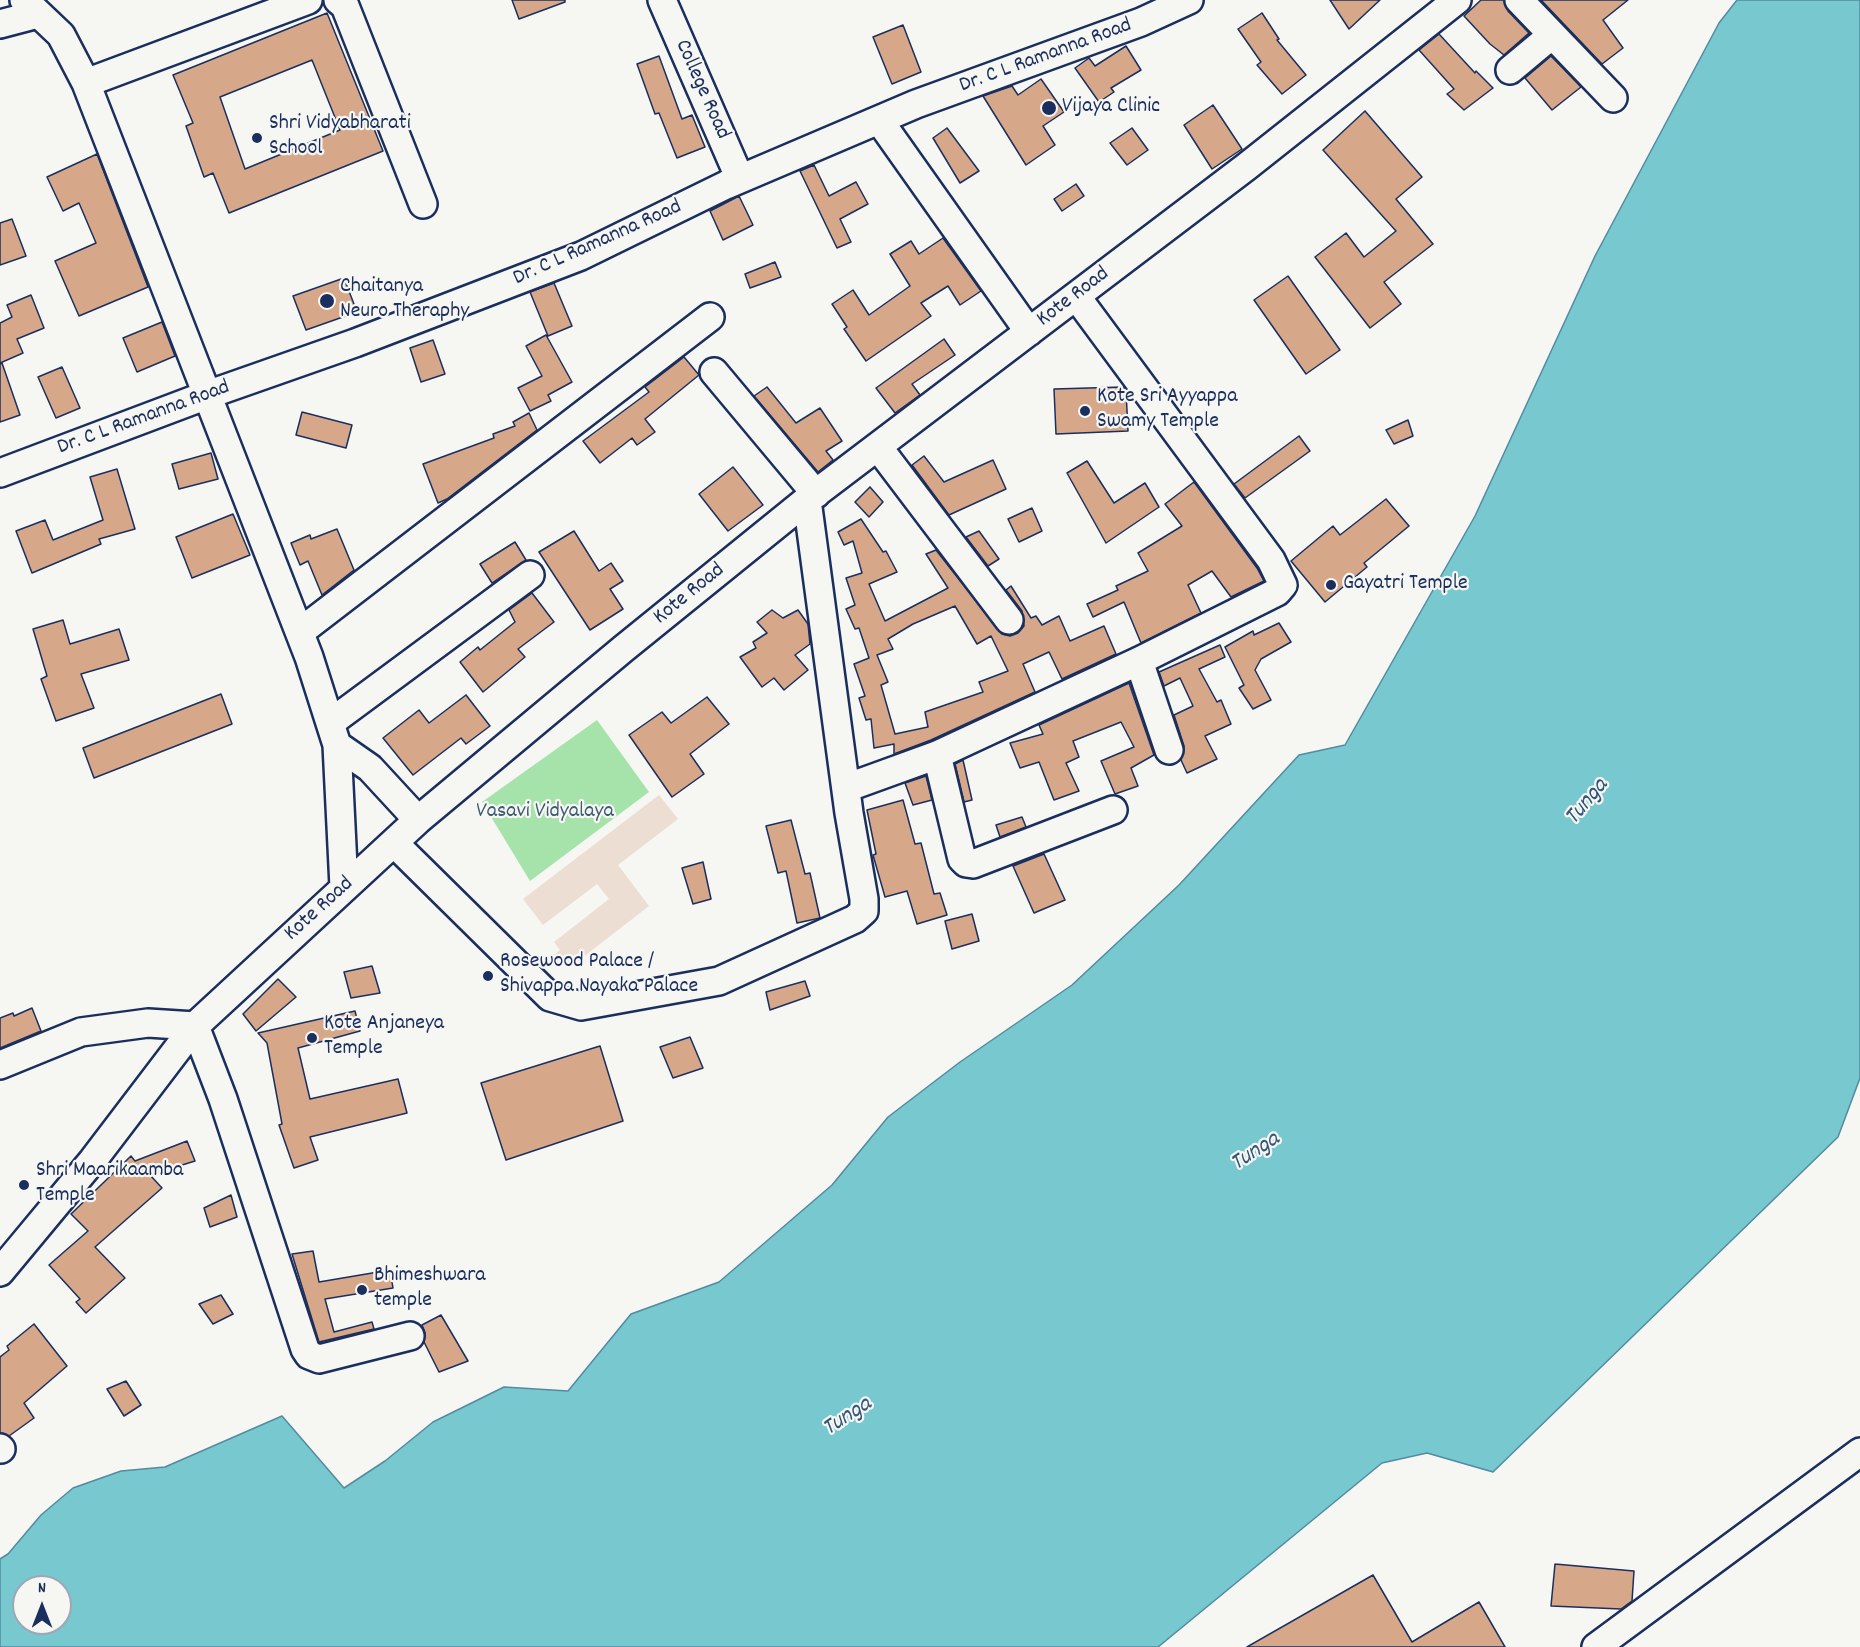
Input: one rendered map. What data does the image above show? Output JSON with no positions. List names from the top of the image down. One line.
{"streets":{"street":["Dr. C L Ramanna Road","College Road","Kote Road"]},"crossings":[["Dr. C L Ramanna Road","College Road"]],"water":["Tunga"],"parks":["Vasavi Vidyalaya"],"places":["Vijaya Clinic","Shri Vidyabharati School","Chaitanya Neuro Theraphy","Kote Sri Ayyappa Swamy Temple","Gayatri Temple","Rosewood Palace / Shivappa Nayaka Palace","Kote Anjaneya Temple","Shri Maarikaamba Temple","Bhimeshwara temple"],"north":"top"}
